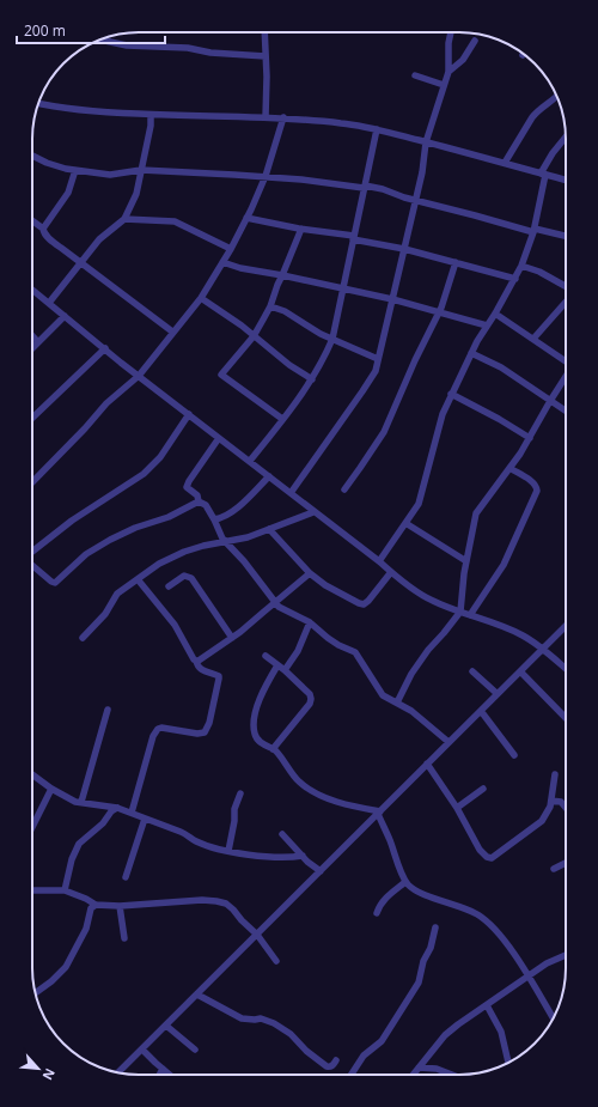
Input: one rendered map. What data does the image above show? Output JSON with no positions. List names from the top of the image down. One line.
{"scale_bar":"200 m","north":"bottom right"}
